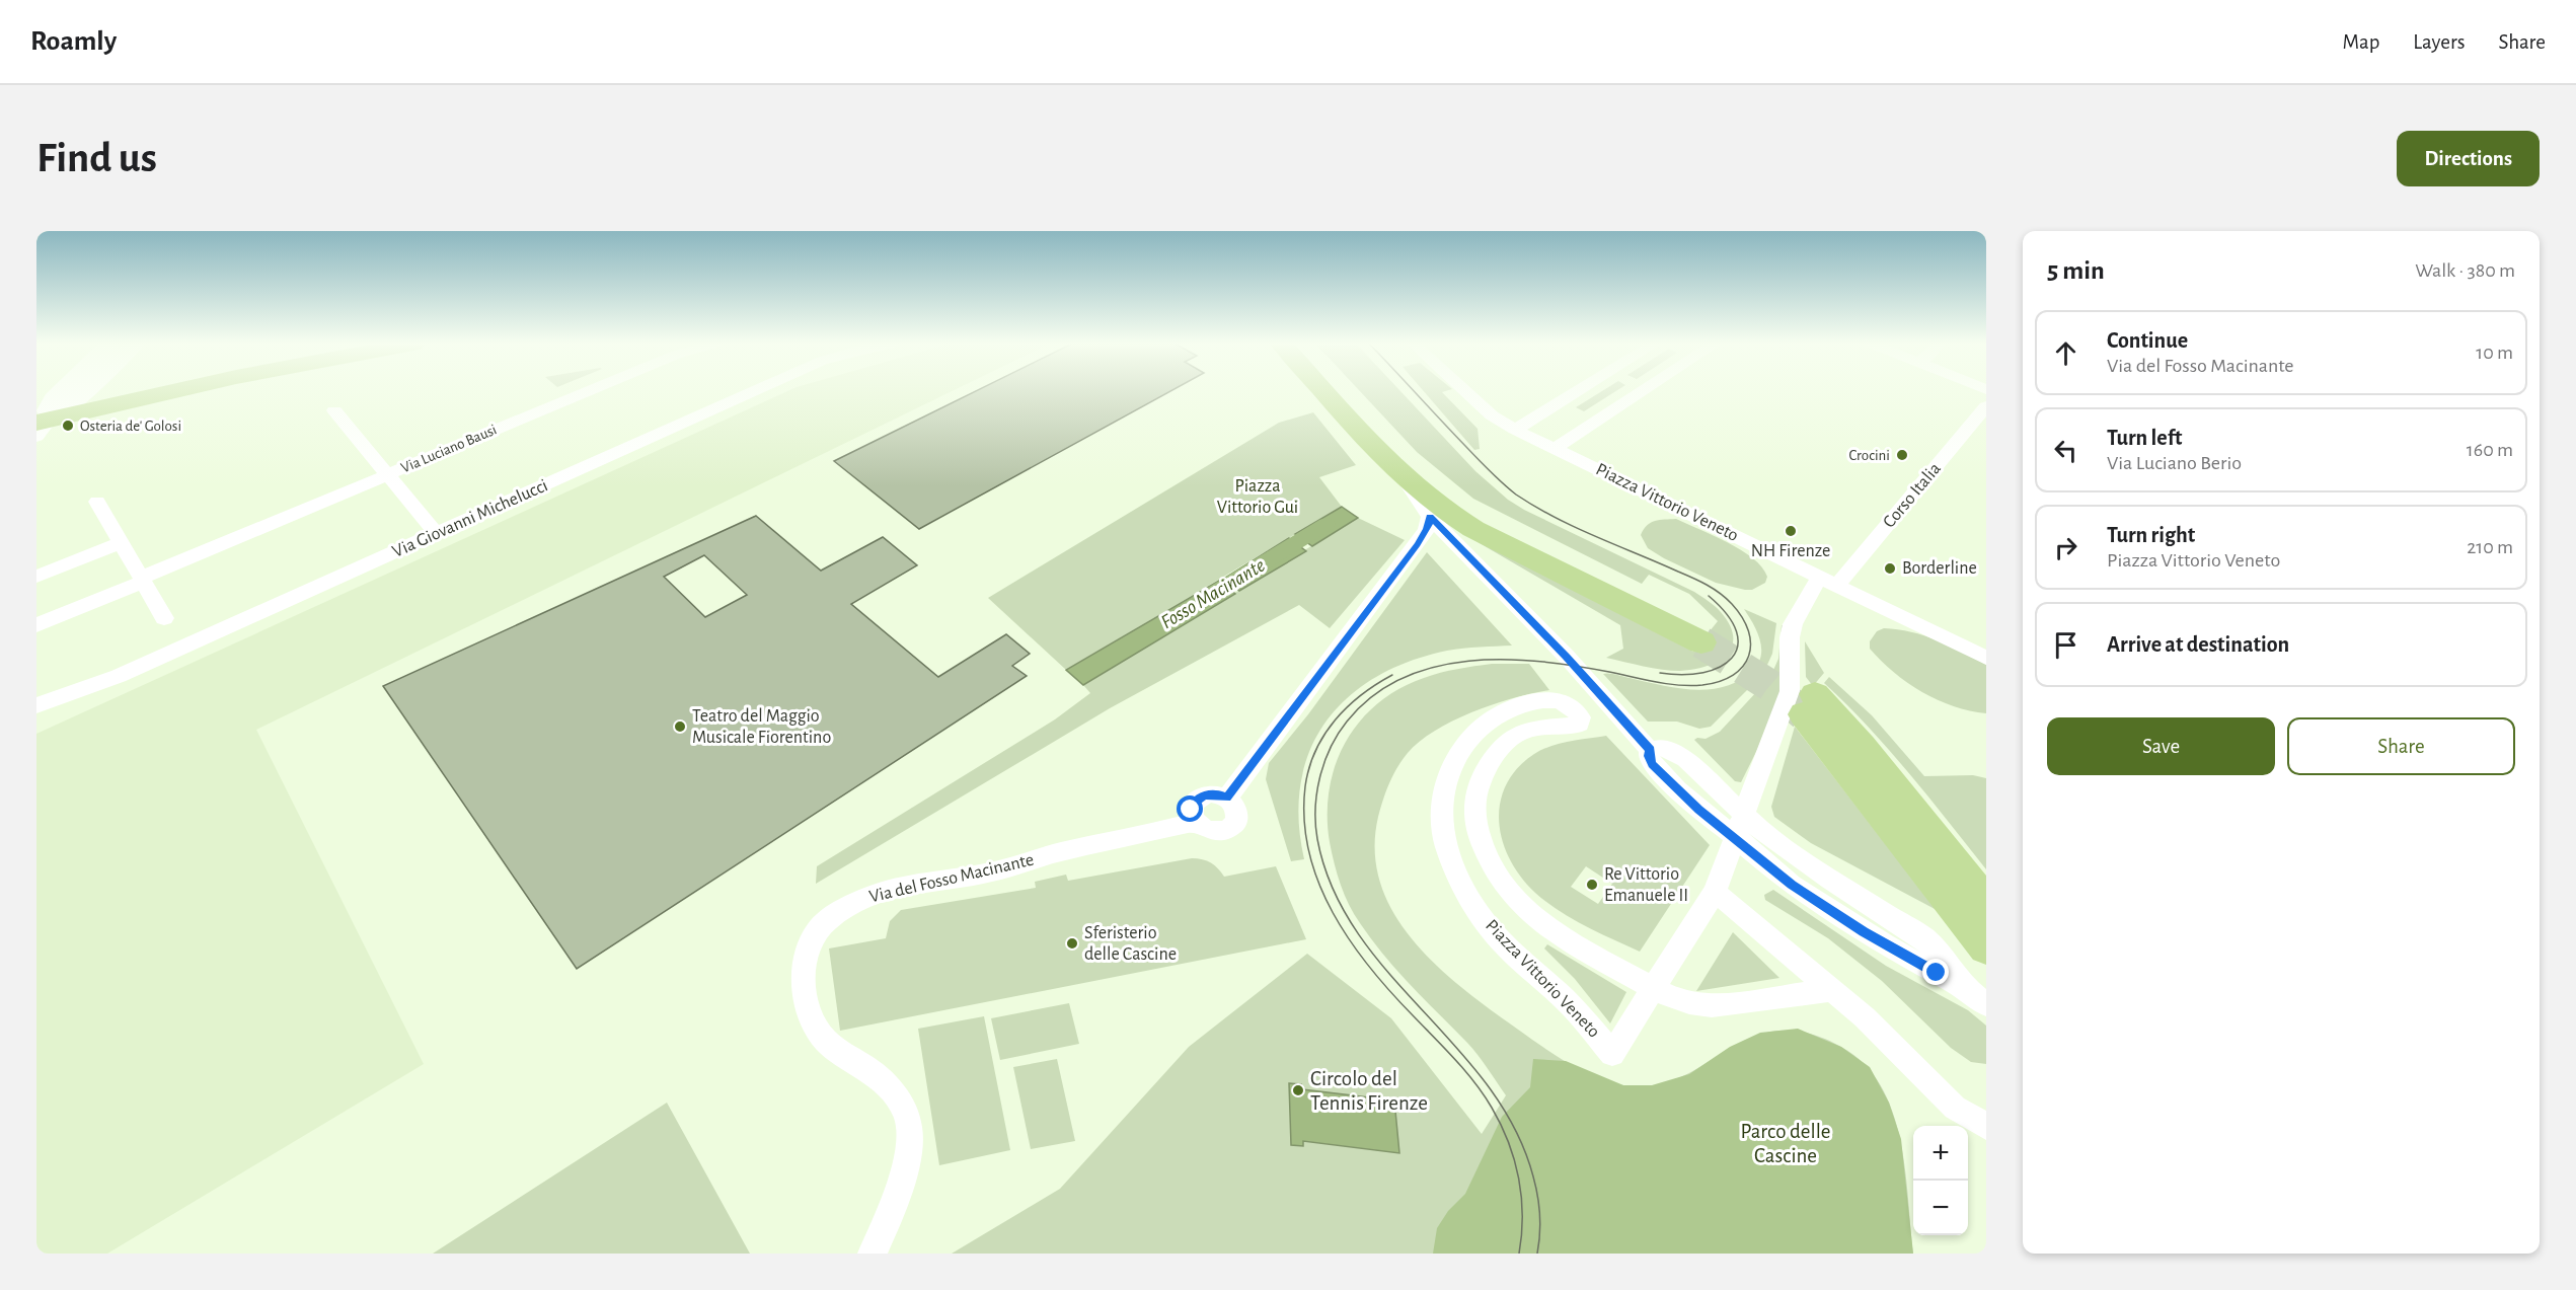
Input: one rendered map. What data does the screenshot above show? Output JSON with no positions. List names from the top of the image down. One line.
{"streets":{"street":["Via Luciano Bausi","Corso Italia","Piazza Vittorio Veneto","Via Giovanni Michelucci","Via del Fosso Macinante"]},"crossings":[["Via Luciano Bausi","Via Giovanni Michelucci"],["Corso Italia","Piazza Vittorio Veneto"]],"water":["Fosso Macinante"],"parks":["Piazza Vittorio Gui","Parco delle Cascine"],"places":["Osteria de' Golosi","Crocini","NH Firenze","Borderline","Teatro del Maggio Musicale Fiorentino","Re Vittorio Emanuele II","Sferisterio delle Cascine","Circolo del Tennis Firenze"],"page":{"header":"Roamly","nav":["Map","Layers","Share"],"buttons":["Directions",["Save","Share"]],"title":"Find us","heading":["5 min","Walk · 380 m"],"list":[["Continue","Via del Fosso Macinante","10 m"],["Turn left","Via Luciano Berio","160 m"],["Turn right","Piazza Vittorio Veneto","210 m"],"Arrive at destination"],"map_buttons":["+","−"]}}
